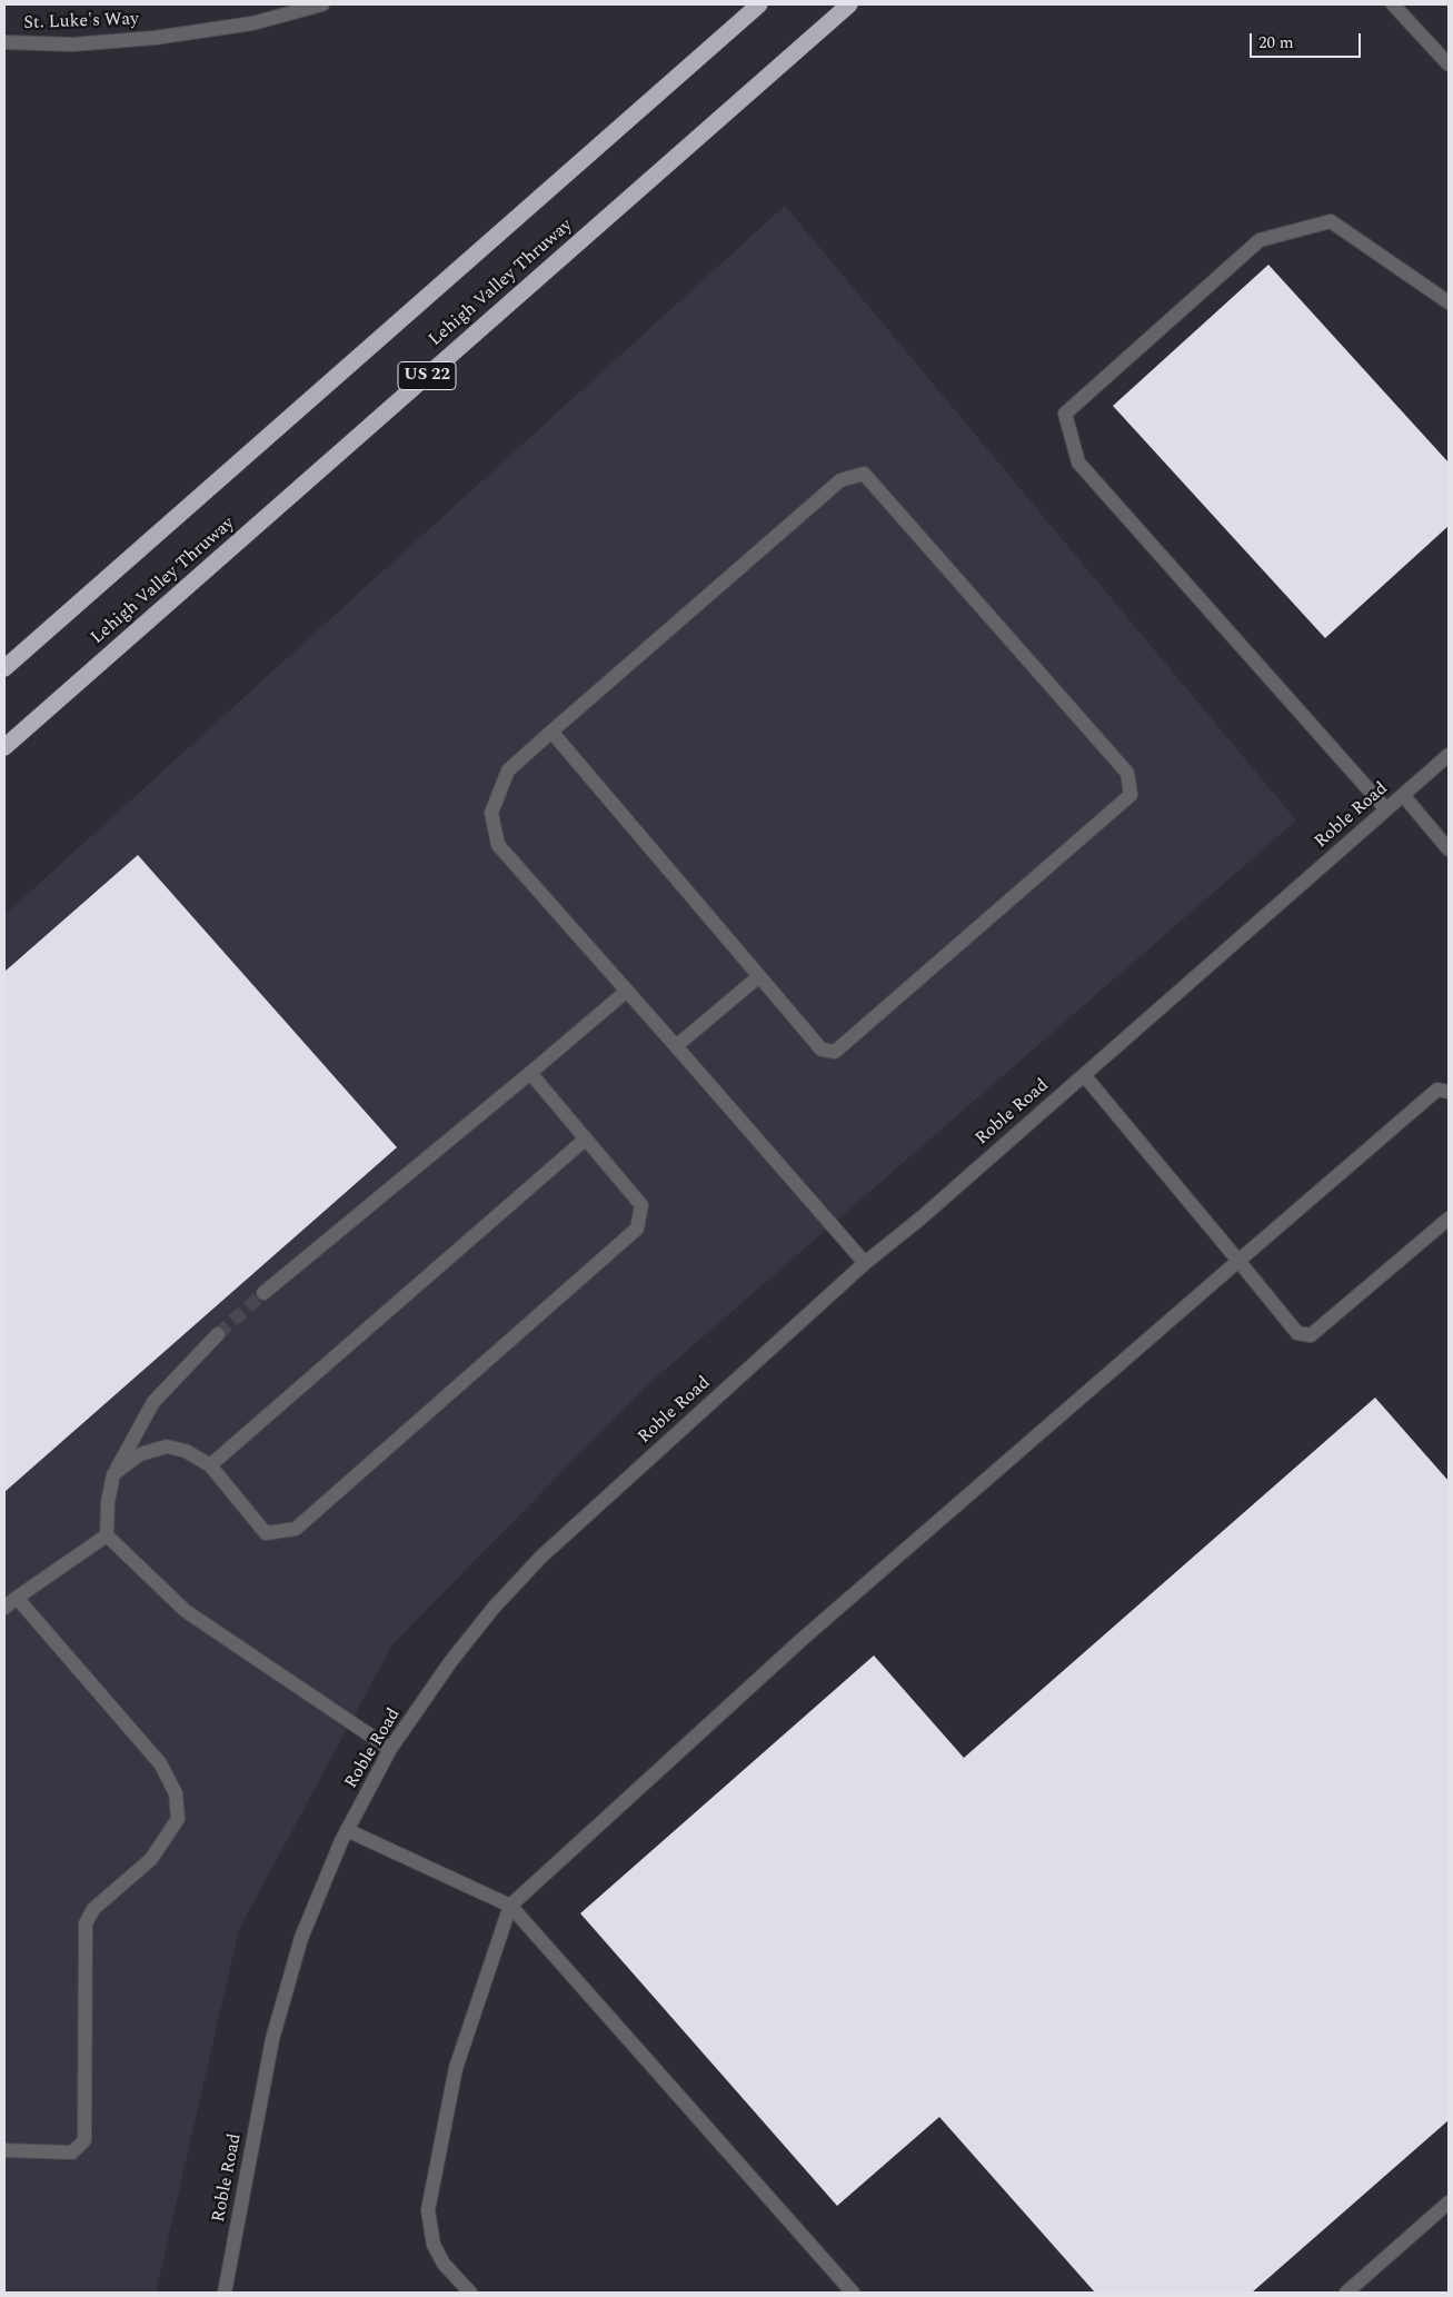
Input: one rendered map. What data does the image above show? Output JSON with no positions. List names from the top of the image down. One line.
{"streets":{"highway":["Lehigh Valley Thruway","US 22"],"street":["St. Luke's Way","Roble Road"]},"scale_bar":"20 m"}
